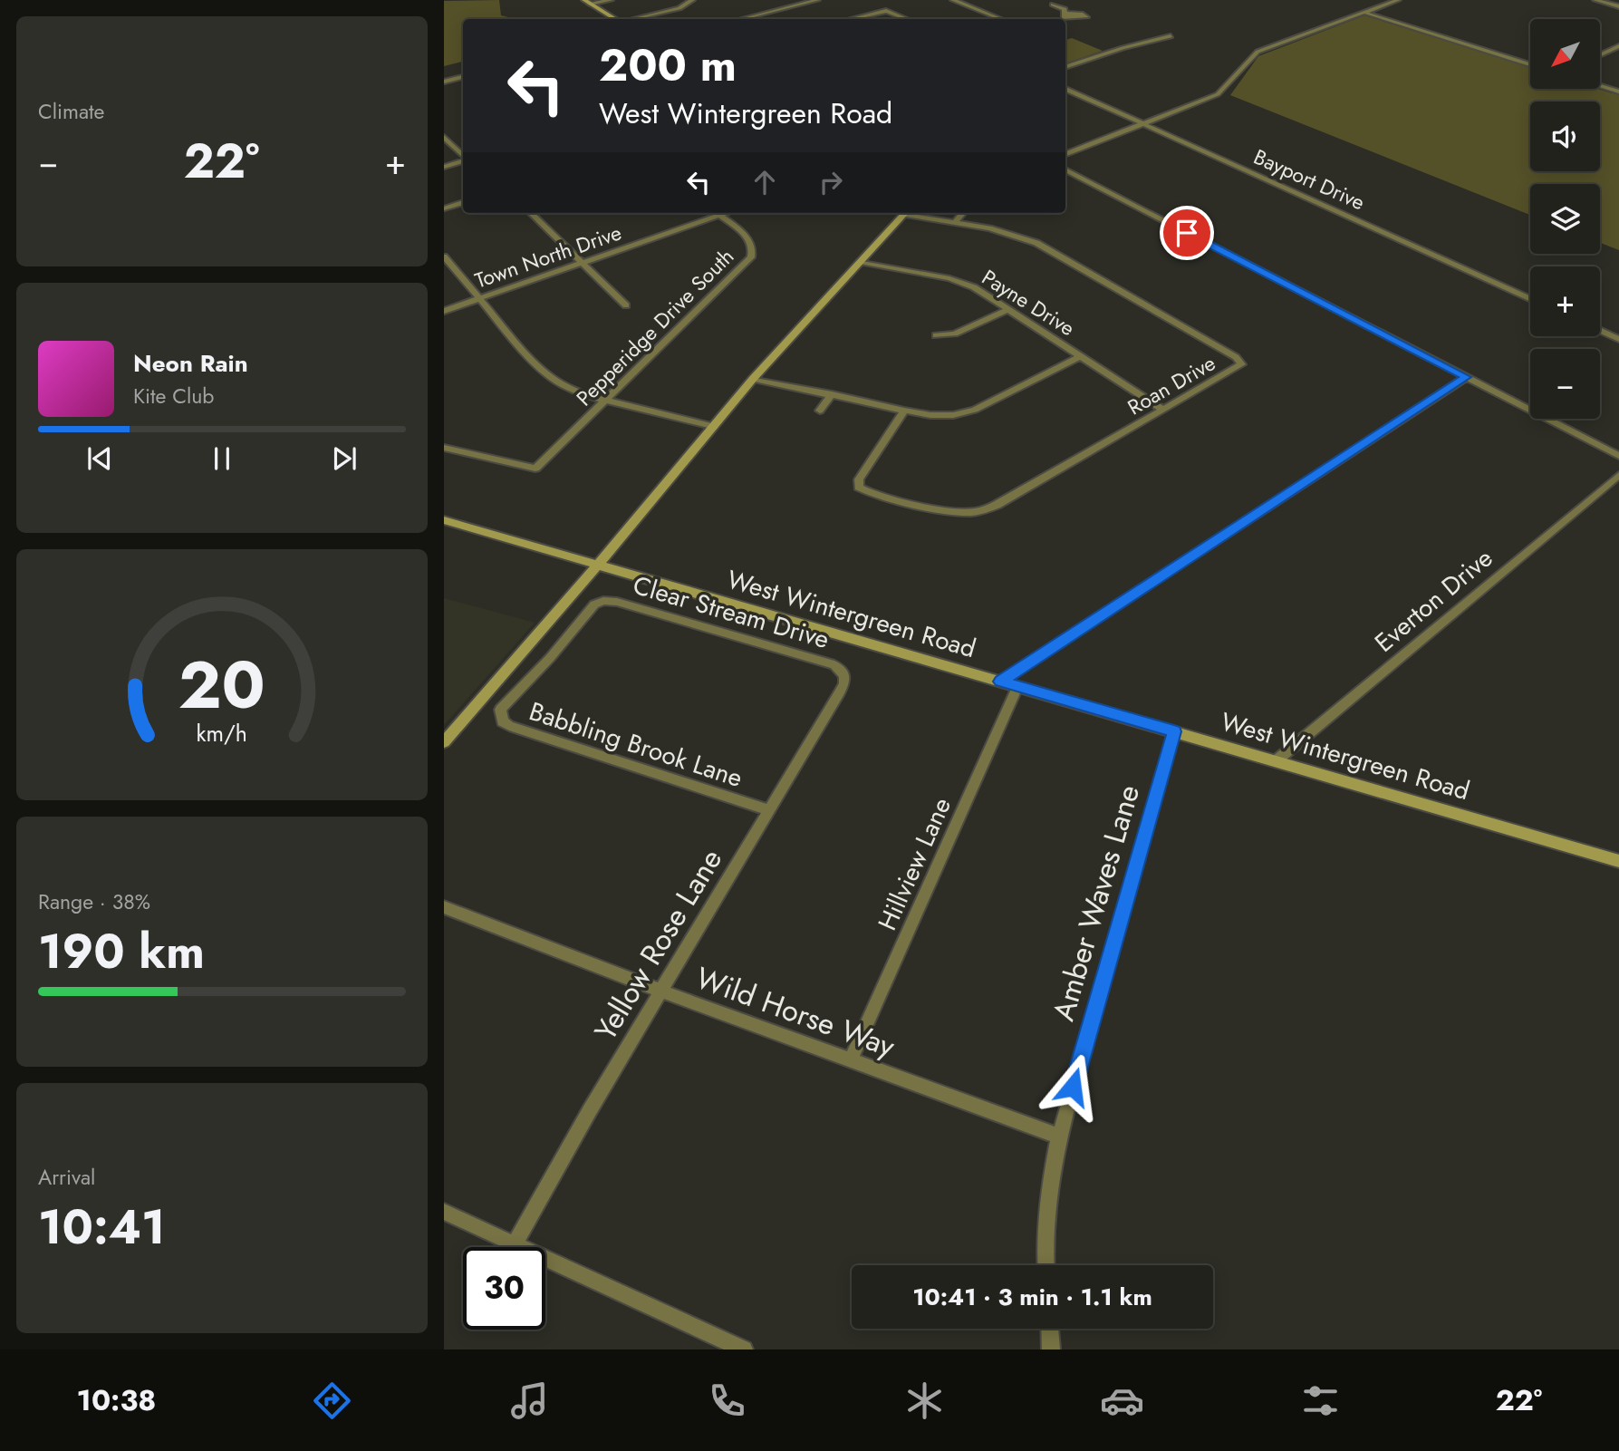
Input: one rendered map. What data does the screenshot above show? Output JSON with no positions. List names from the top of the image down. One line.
{"streets":{"main road":["West Wintergreen Road"],"street":["Bayport Drive","Town North Drive","Payne Drive","Pepperidge Drive South","Roan Drive","Everton Drive","Clear Stream Drive","Babbling Brook Lane","Hillview Lane","Amber Waves Lane","Yellow Rose Lane","Wild Horse Way"]},"crossings":[["Payne Drive","Roan Drive"],["Everton Drive","West Wintergreen Road"],["Clear Stream Drive","Babbling Brook Lane"],["Clear Stream Drive","Yellow Rose Lane"],["West Wintergreen Road","Hillview Lane"],["West Wintergreen Road","Amber Waves Lane"],["Babbling Brook Lane","Yellow Rose Lane"],["Hillview Lane","Wild Horse Way"],["Amber Waves Lane","Wild Horse Way"],["Yellow Rose Lane","Wild Horse Way"]],"north":"bottom left","page":{"tile":["Climate",["Range · 38%","190 km"],["Arrival","10:41"]],"map_buttons":["+","−"],"turn":["200 m","West Wintergreen Road"],"heat":["−","22°","+"],"song":["Neon Rain","Kite Club"],"limit":"30","trip":"10:41 · 3 min · 1.1 km","tabs":["10:38","22°"],"gauge":["20","km/h"]}}
